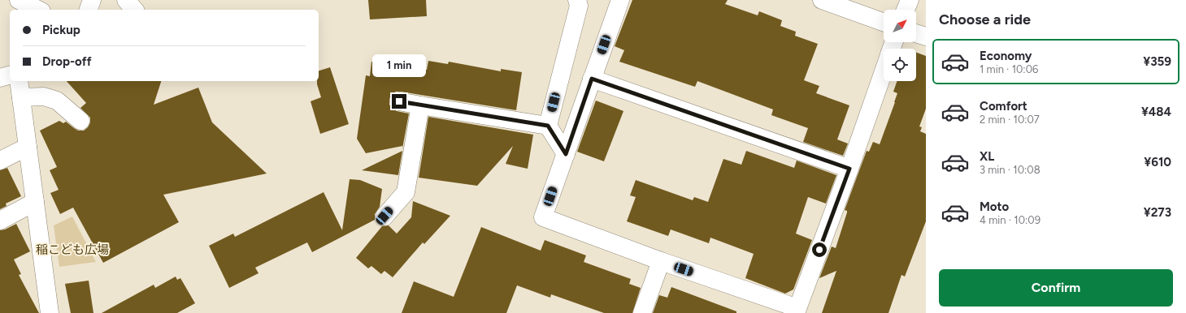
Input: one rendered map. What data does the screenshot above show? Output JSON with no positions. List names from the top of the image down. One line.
{"parks":["稲こども広場"],"north":"top right","page":{"heading":"Choose a ride","banner":["Pickup","Drop-off"],"list":[{"name":"Economy","note":"1 min · 10:06","value":"¥359"},{"name":"Comfort","note":"2 min · 10:07","value":"¥484"},{"name":"XL","note":"3 min · 10:08","value":"¥610"},{"name":"Moto","note":"4 min · 10:09","value":"¥273"}],"bubble":"1 min","buttons":"Confirm"}}
